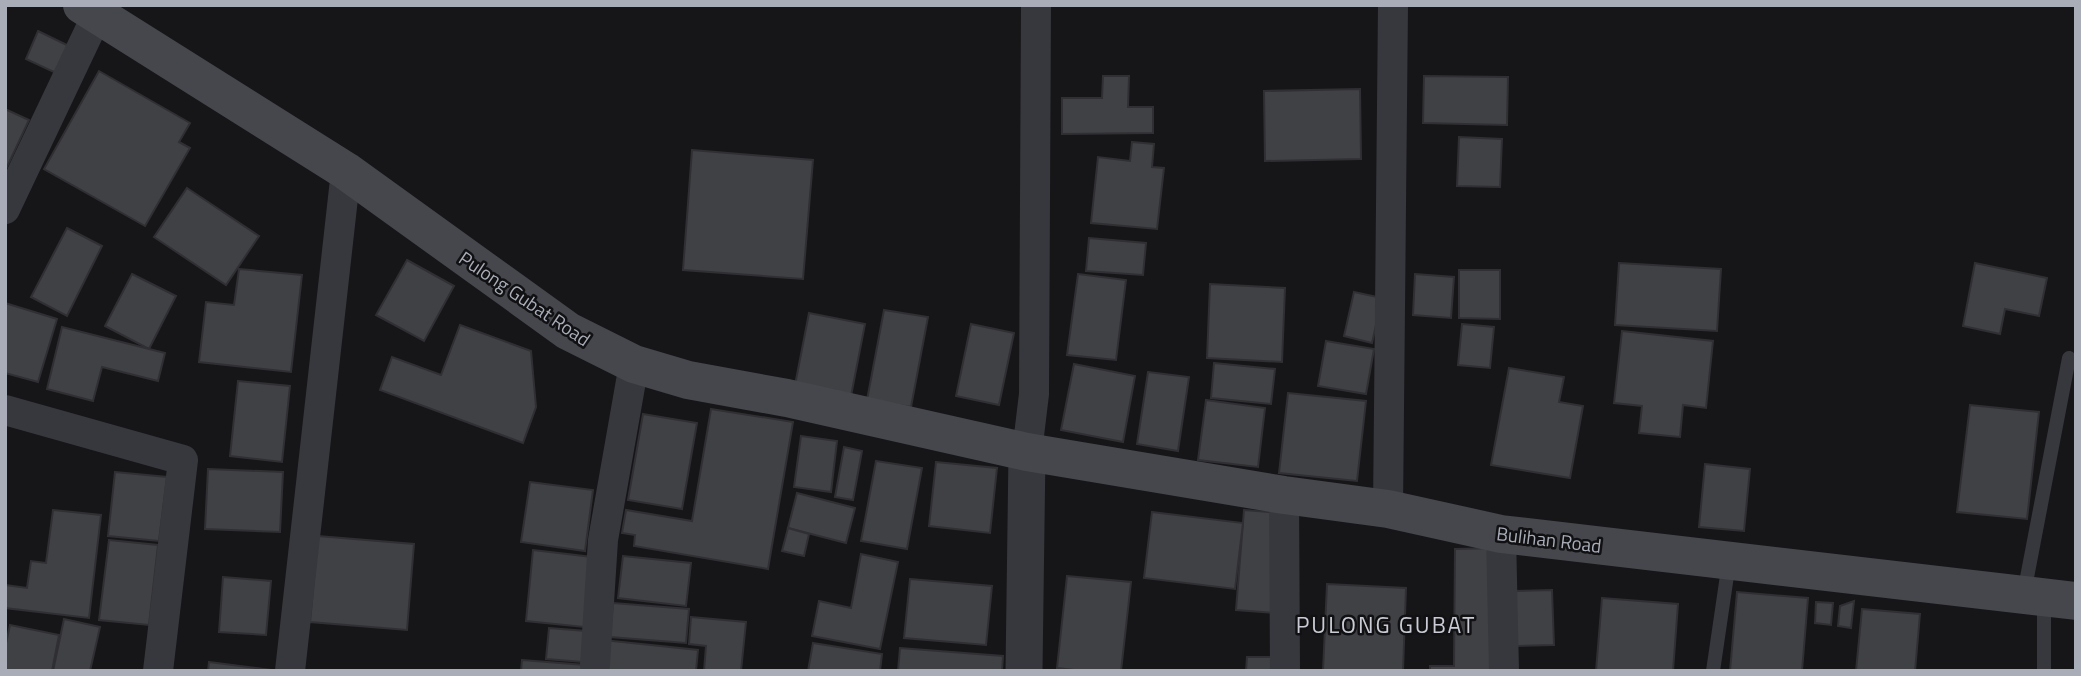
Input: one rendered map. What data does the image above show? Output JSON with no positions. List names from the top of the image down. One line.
{"streets":{"main road":["Pulong Gubat Road","Bulihan Road"]},"crossings":[["Pulong Gubat Road","Bulihan Road"]],"districts":["PULONG GUBAT"]}
